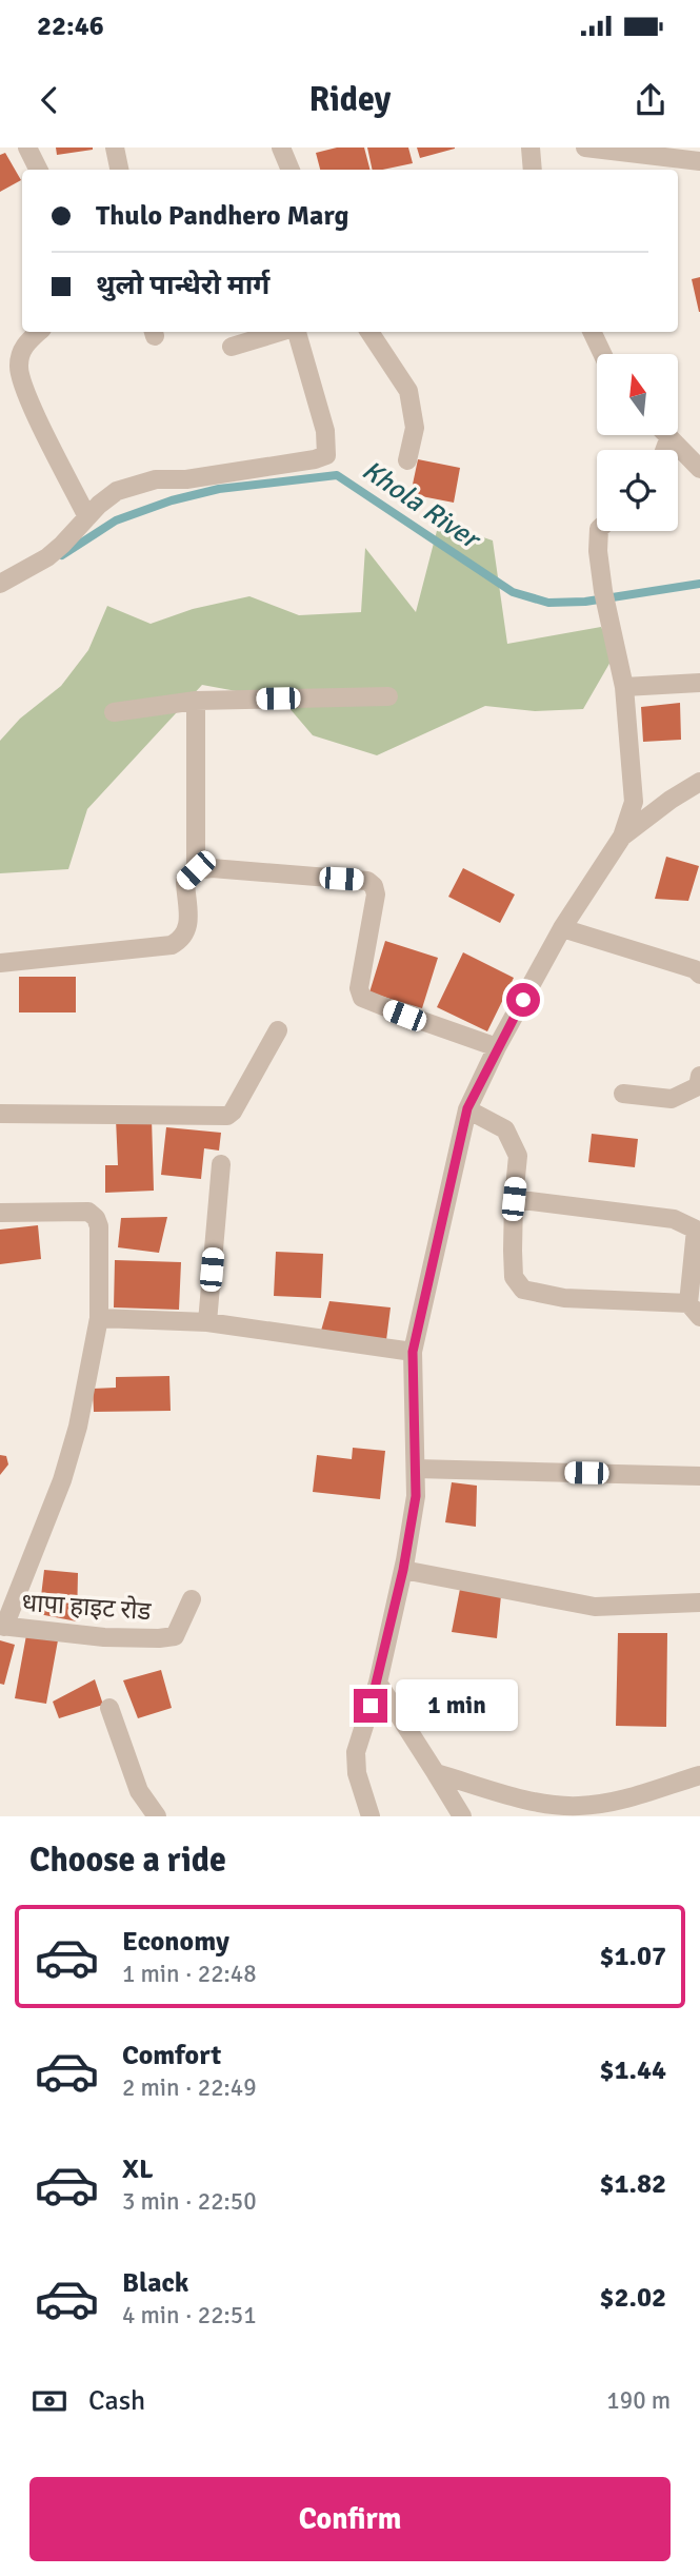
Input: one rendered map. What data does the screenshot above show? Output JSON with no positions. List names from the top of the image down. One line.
{"streets":{"street":["धापा हाइट रोड"]},"water":["Khola River"],"north":"top","page":{"status":"22:46","header":"Ridey","banner":["Thulo Pandhero Marg","थुलो पान्धेरो मार्ग"],"bubble":"1 min","heading":"Choose a ride","list":[{"name":"Economy","note":"1 min · 22:48","value":"$1.07"},{"name":"Comfort","note":"2 min · 22:49","value":"$1.44"},{"name":"XL","note":"3 min · 22:50","value":"$1.82"},{"name":"Black","note":"4 min · 22:51","value":"$2.02"}],"pay":["Cash","190 m"],"buttons":"Confirm"}}
